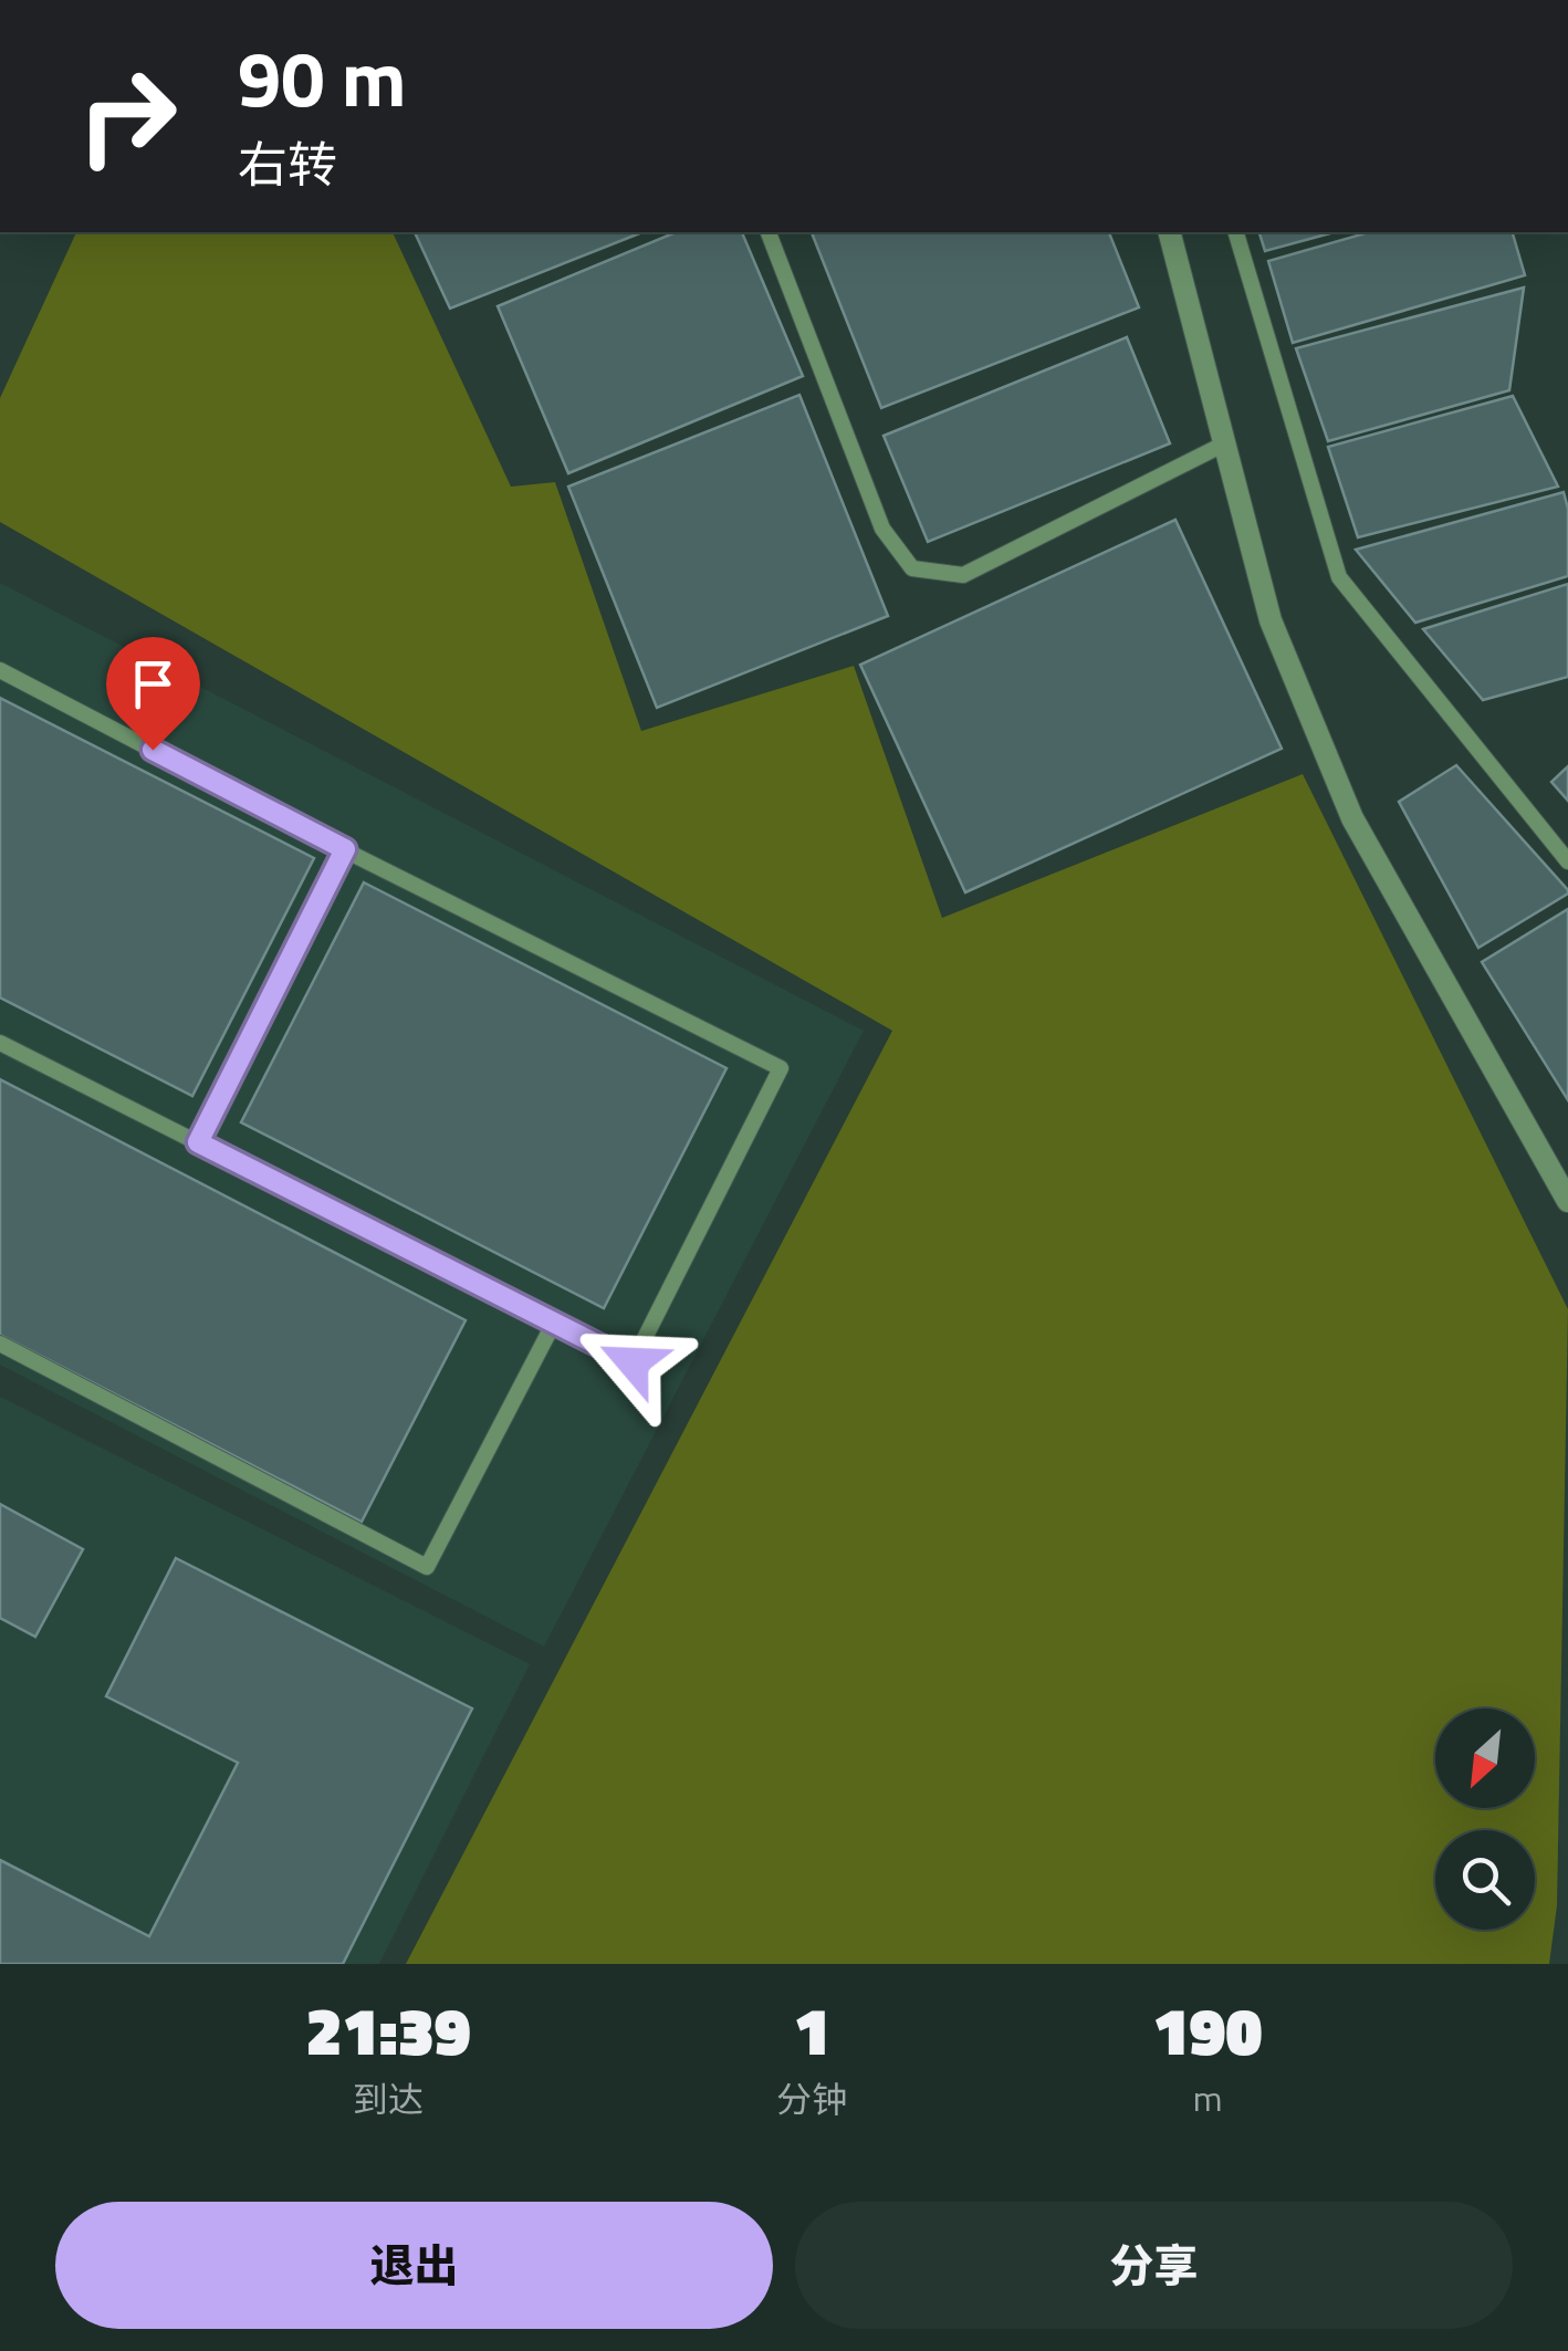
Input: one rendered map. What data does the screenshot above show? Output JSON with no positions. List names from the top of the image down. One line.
{"north":"bottom left","page":{"turn":["90 m","右转"],"eta":["21:39","到达","1","分钟","190","m"],"buttons":["退出","分享"]}}
